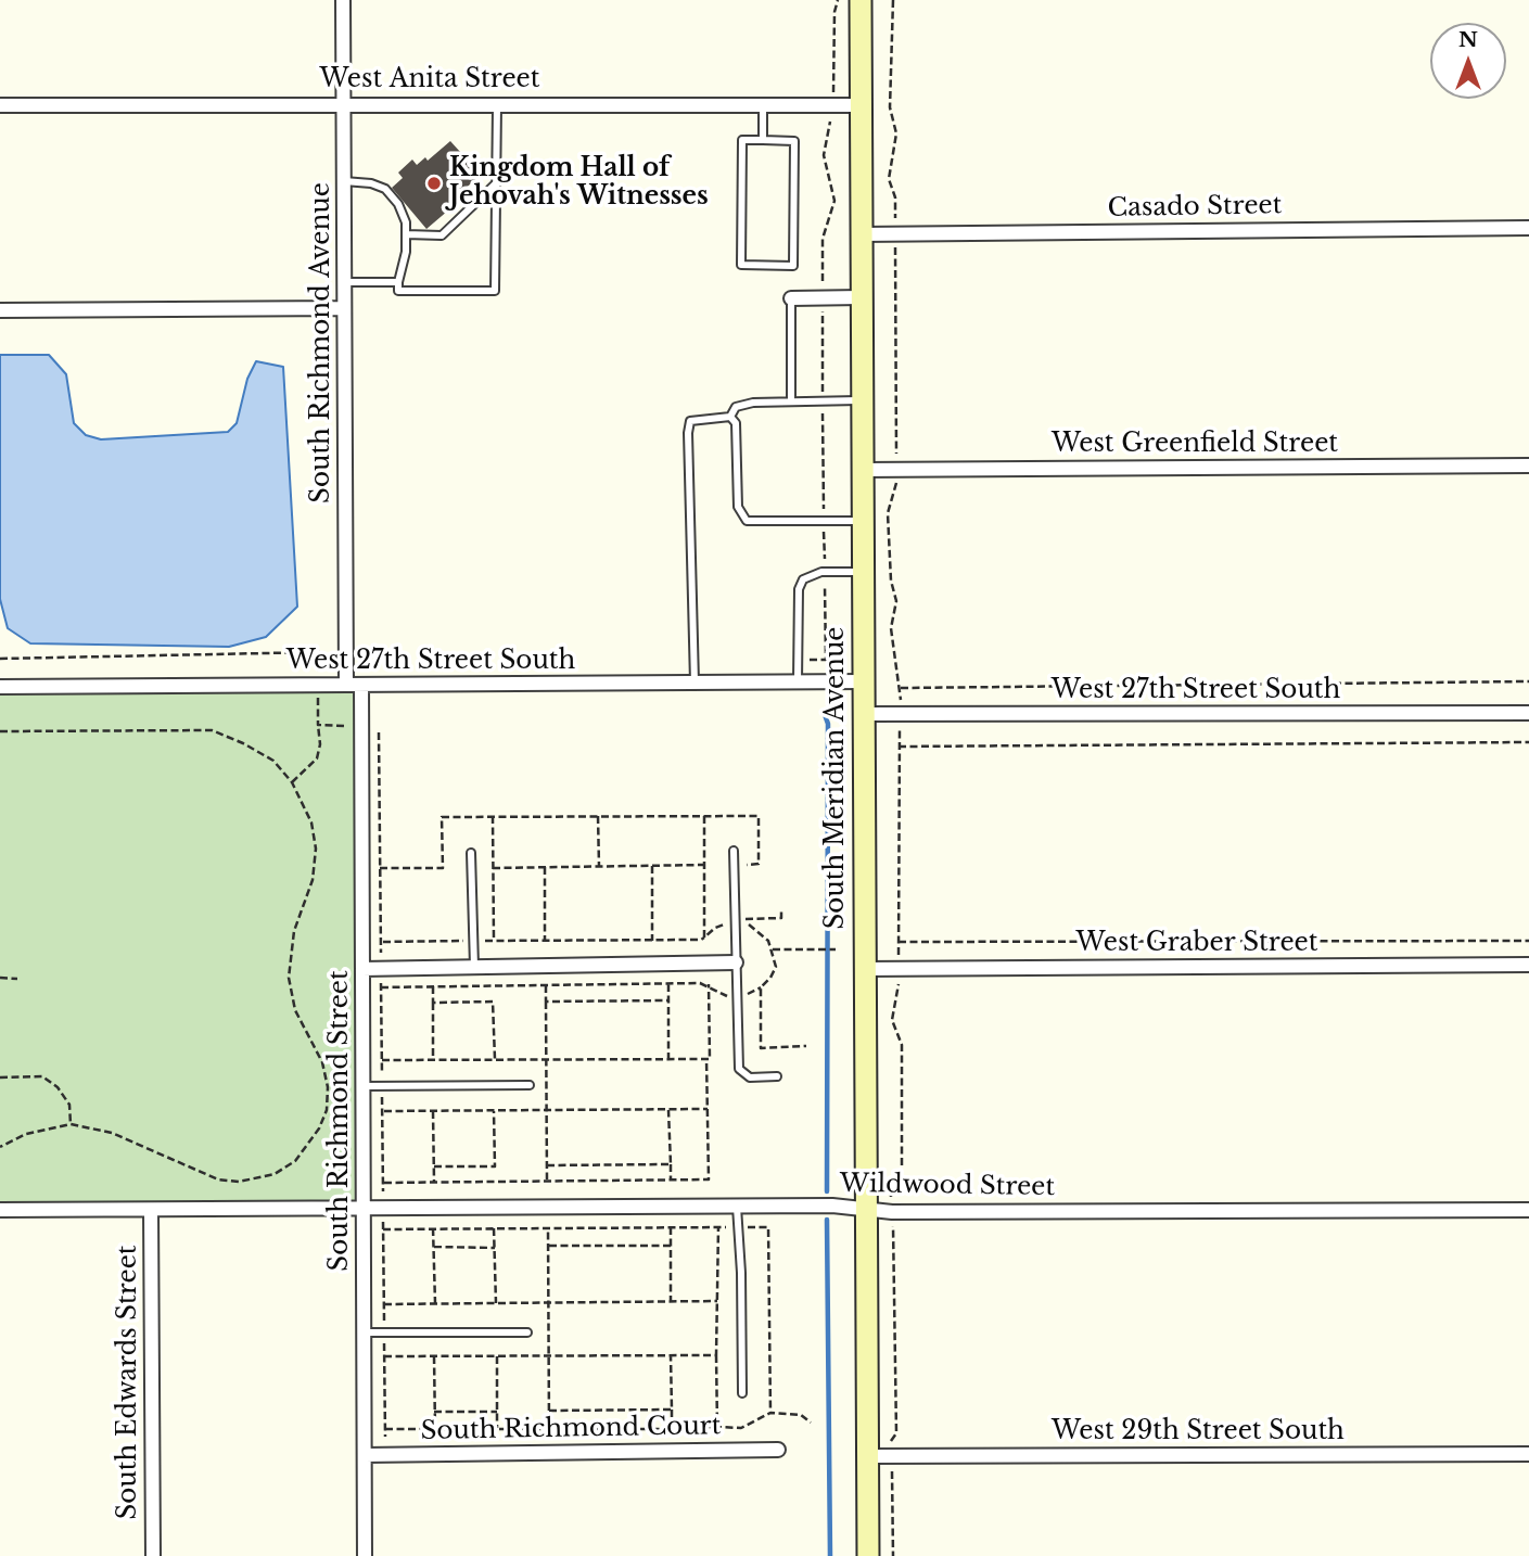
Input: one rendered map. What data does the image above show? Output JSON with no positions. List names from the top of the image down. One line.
{"streets":{"main road":["South Meridian Avenue"],"street":["West Anita Street","Casado Street","South Richmond Avenue","West Greenfield Street","West 27th Street South","West Graber Street","South Richmond Street","Wildwood Street","South Edwards Street","South Richmond Court","West 29th Street South"]},"crossings":[["West Anita Street","South Richmond Avenue"],["West Anita Street","South Meridian Avenue"],["Casado Street","South Meridian Avenue"],["South Richmond Avenue","West 27th Street South"],["West Greenfield Street","South Meridian Avenue"],["West 27th Street South","South Meridian Avenue"],["West 27th Street South","South Richmond Street"],["South Meridian Avenue","West Graber Street"],["South Meridian Avenue","Wildwood Street"],["South Meridian Avenue","West 29th Street South"],["South Richmond Street","Wildwood Street"],["South Richmond Street","South Richmond Court"],["Wildwood Street","South Edwards Street"]],"places":["Kingdom Hall of Jehovah's Witnesses"],"north":"top"}
